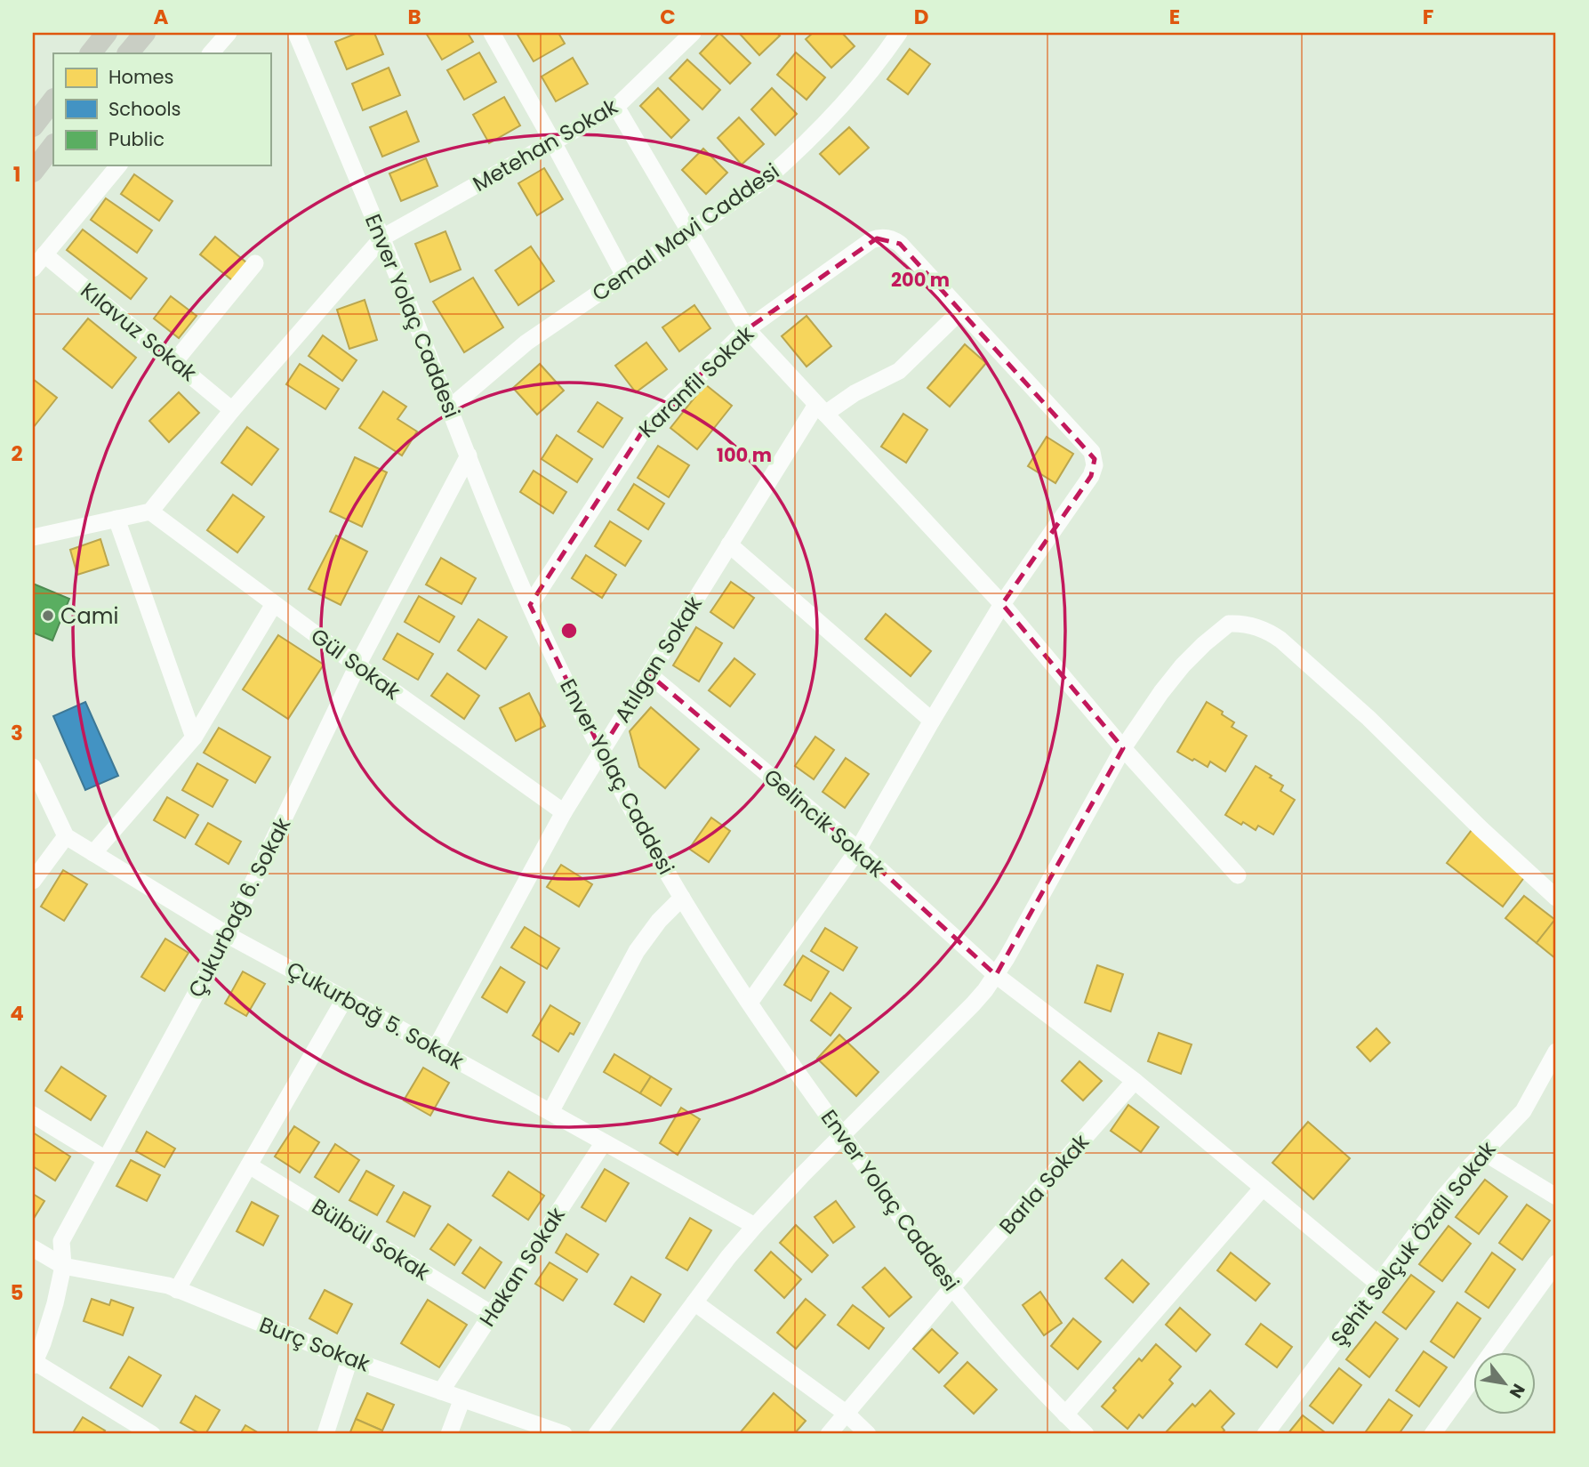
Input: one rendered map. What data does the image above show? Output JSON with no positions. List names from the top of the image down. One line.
{"streets":{"street":["Metehan Sokak","Cemal Mavi Caddesi","Enver Yolaç Caddesi","Kılavuz Sokak","Karanfil Sokak","Atılgan Sokak","Gül Sokak","Gelincik Sokak","Çukurbağ 6. Sokak","Çukurbağ 5. Sokak","Barla Sokak","Bülbül Sokak","Şehit Selçuk Özdil Sokak","Hakan Sokak","Burç Sokak"]},"crossings":[["Metehan Sokak","Enver Yolaç Caddesi"],["Metehan Sokak","Kılavuz Sokak"],["Metehan Sokak","Gül Sokak"],["Cemal Mavi Caddesi","Enver Yolaç Caddesi"],["Enver Yolaç Caddesi","Karanfil Sokak"],["Enver Yolaç Caddesi","Atılgan Sokak"],["Enver Yolaç Caddesi","Çukurbağ 6. Sokak"],["Enver Yolaç Caddesi","Barla Sokak"],["Atılgan Sokak","Gül Sokak"],["Atılgan Sokak","Gelincik Sokak"],["Atılgan Sokak","Çukurbağ 5. Sokak"],["Gül Sokak","Çukurbağ 6. Sokak"],["Gelincik Sokak","Barla Sokak"],["Gelincik Sokak","Şehit Selçuk Özdil Sokak"],["Çukurbağ 6. Sokak","Çukurbağ 5. Sokak"],["Çukurbağ 6. Sokak","Burç Sokak"],["Çukurbağ 5. Sokak","Hakan Sokak"],["Bülbül Sokak","Hakan Sokak"],["Hakan Sokak","Burç Sokak"]],"places":["Cami"],"legend":["Homes","Schools","Public"],"north":"bottom right","grid":{"columns":["A","B","C","D","E","F"],"rows":["1","2","3","4","5"]},"rings":["200 m","100 m"]}
